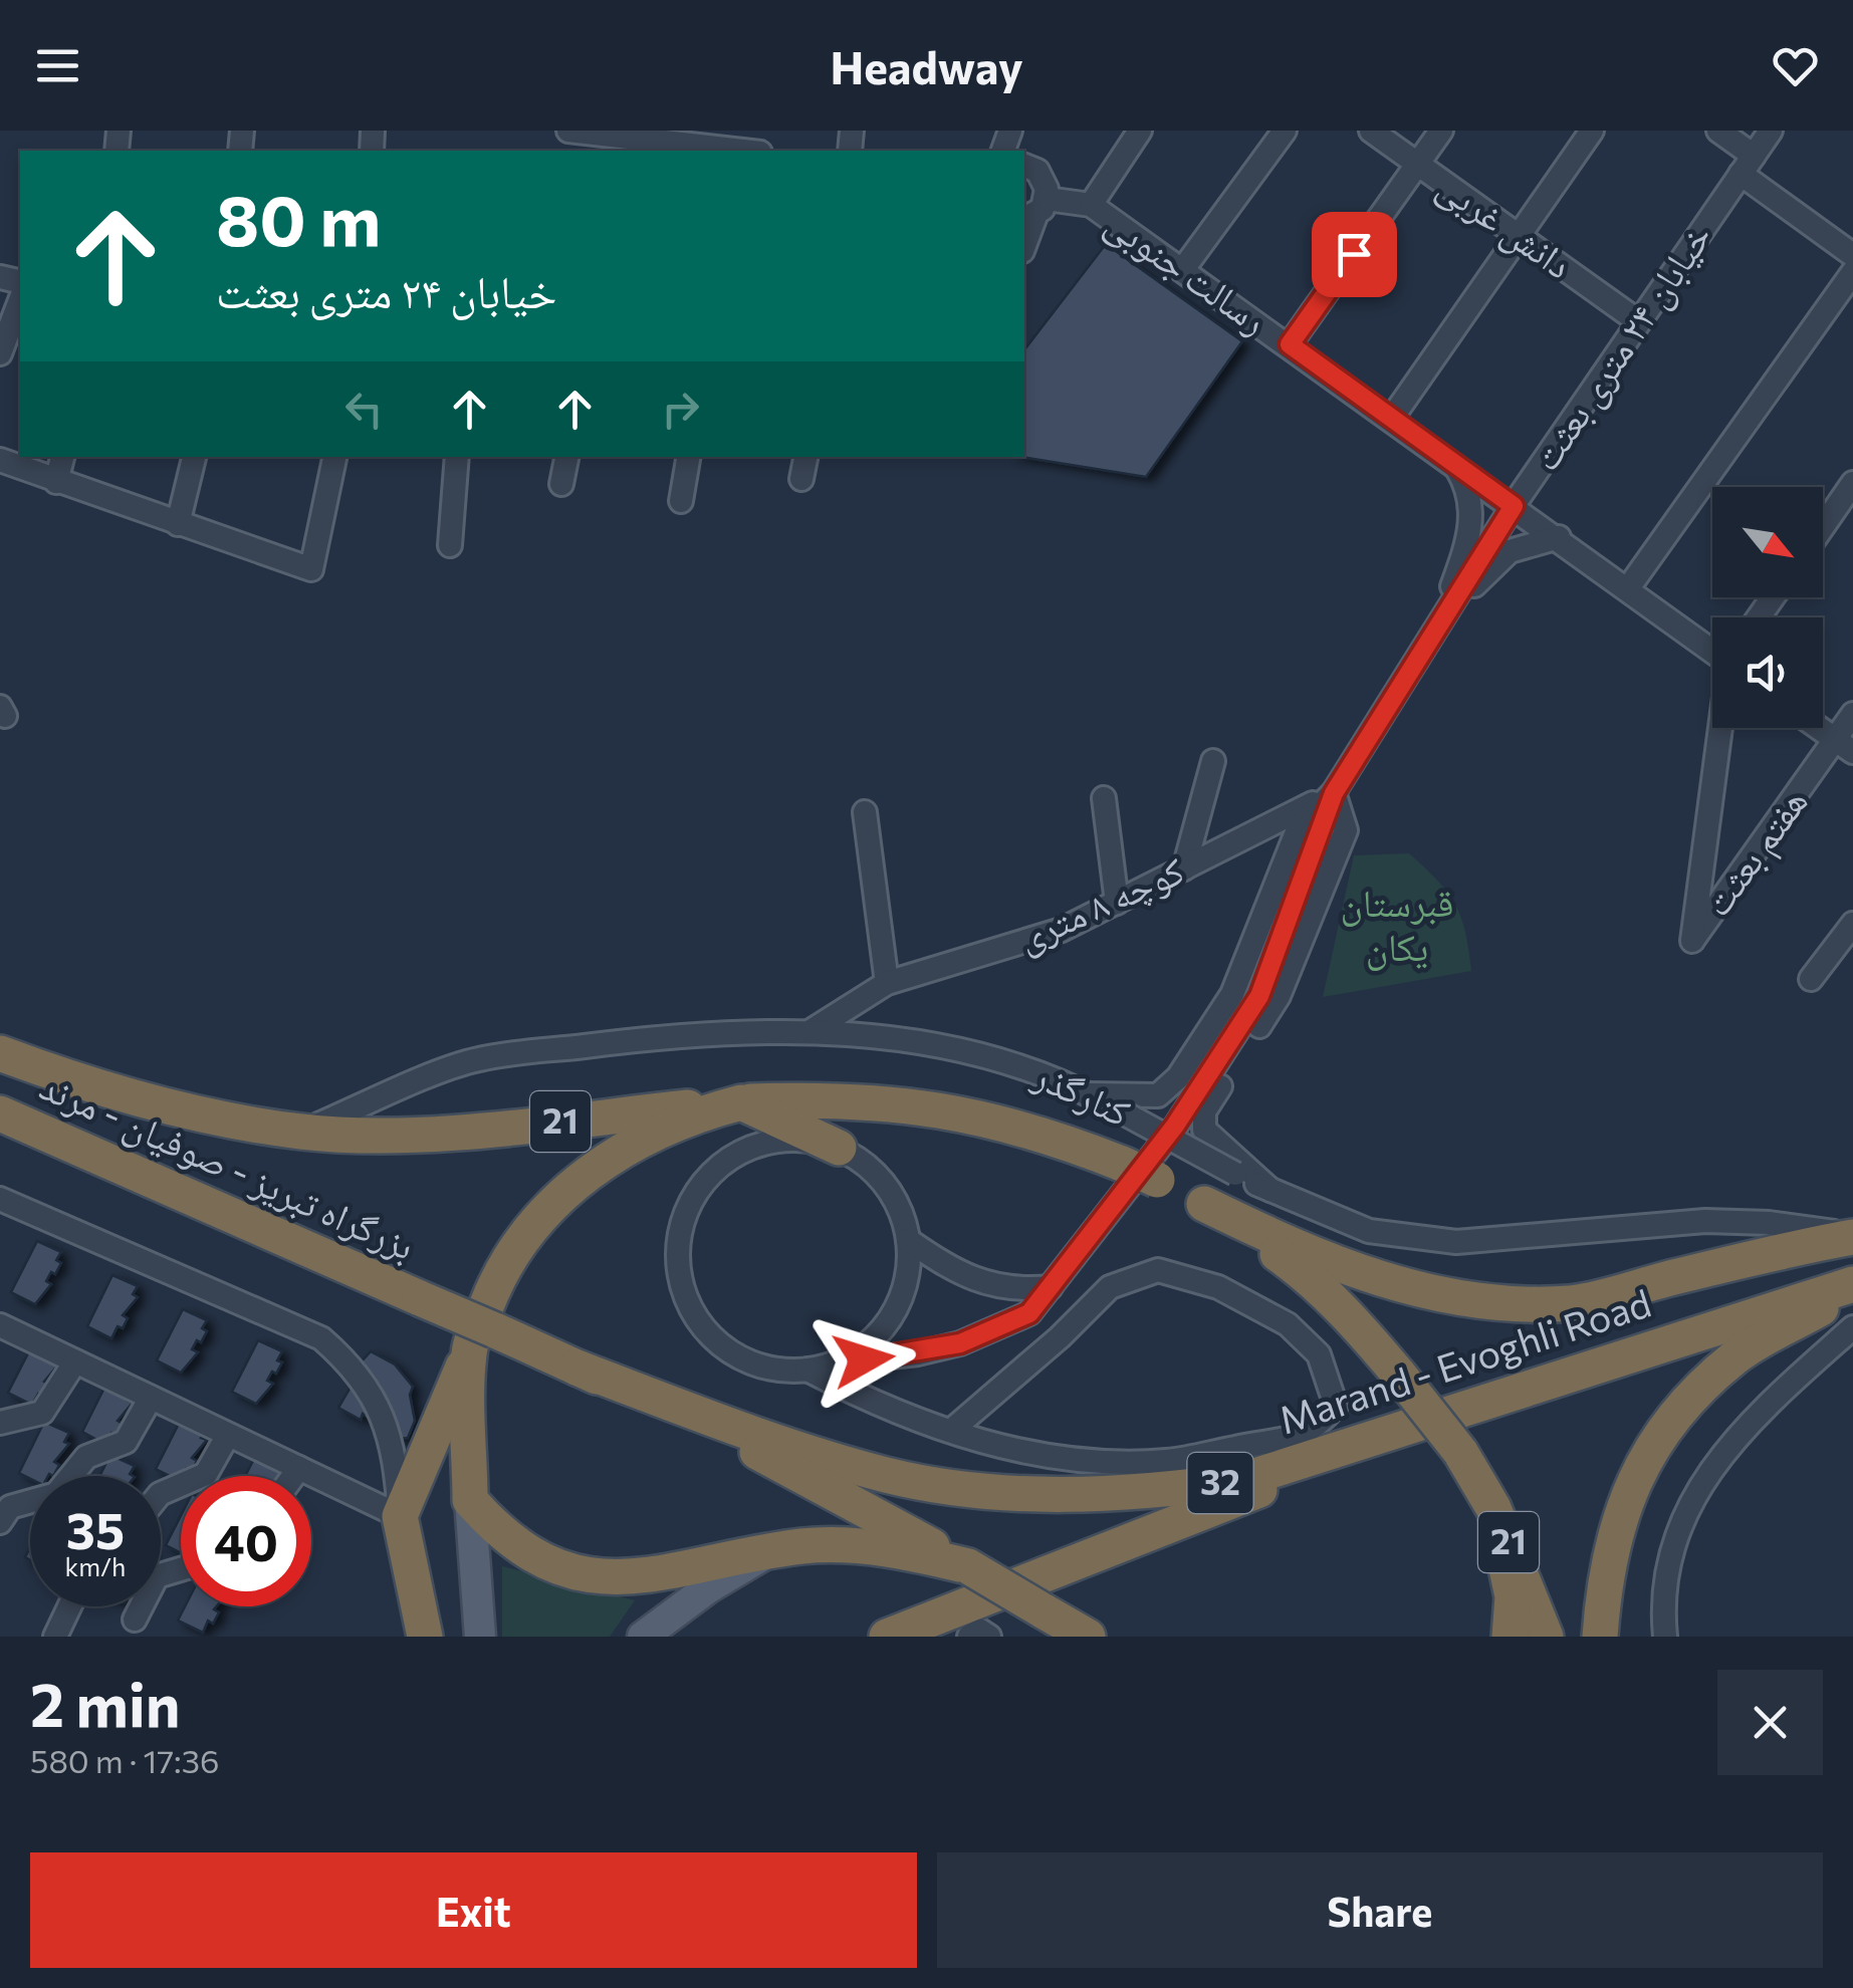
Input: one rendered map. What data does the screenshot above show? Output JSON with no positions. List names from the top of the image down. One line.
{"streets":{"highway":["21","بزرگراه تبریز - صوفیان - مرند","Marand - Evoghli Road","32"],"street":["دانش غربی","رسالت جنوبی","خیابان ۲۴ متری بعثت","هفتم بعثت","کوچه ۸ متری","کنارگذر"]},"crossings":[["دانش غربی","خیابان ۲۴ متری بعثت"],["رسالت جنوبی","خیابان ۲۴ متری بعثت"],["خیابان ۲۴ متری بعثت","کوچه ۸ متری"],["کوچه ۸ متری","کنارگذر"],["کنارگذر","21"],["کنارگذر","Marand - Evoghli Road"],["21","Marand - Evoghli Road"],["بزرگراه تبریز - صوفیان - مرند","Marand - Evoghli Road"]],"parks":["قبرستان یکان"],"north":"bottom right","page":{"header":"Headway","turn":["80 m","خیابان ۲۴ متری بعثت"],"speed":"35 km/h","limit":"40","heading":["2 min","580 m · 17:36"],"buttons":["Exit","Share"]}}
